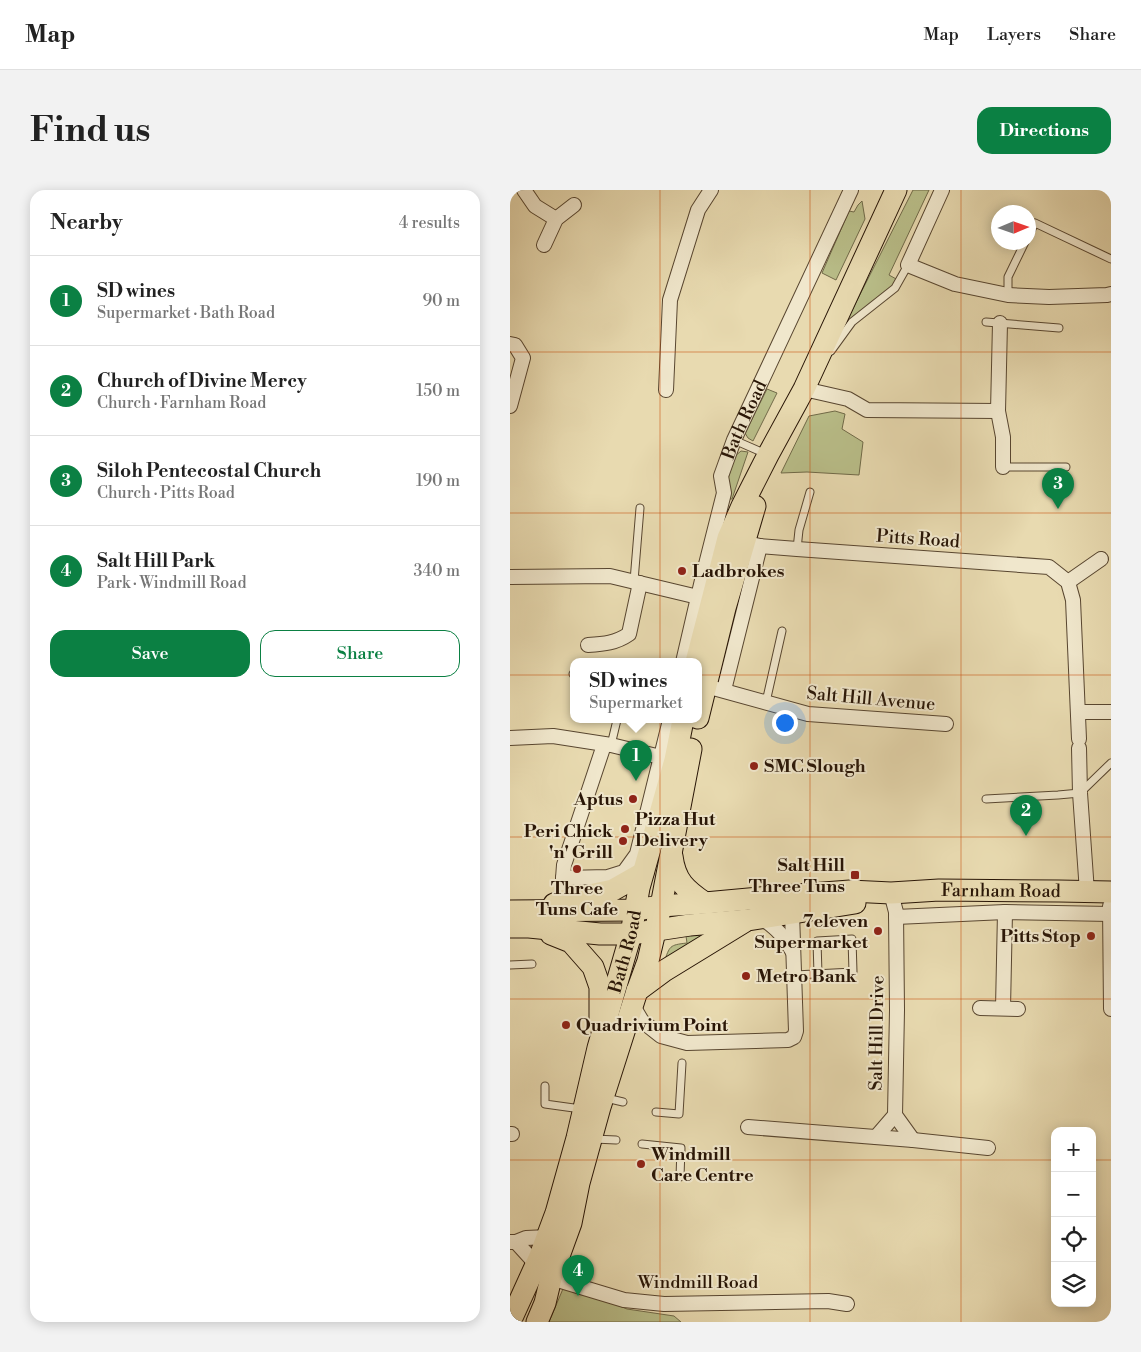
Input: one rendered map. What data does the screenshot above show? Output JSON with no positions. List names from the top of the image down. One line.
{"streets":{"main road":["Bath Road","Farnham Road"],"street":["Pitts Road","Salt Hill Avenue","Salt Hill Drive","Windmill Road"]},"crossings":[["Bath Road","Pitts Road"],["Bath Road","Salt Hill Avenue"],["Bath Road","Farnham Road"],["Bath Road","Windmill Road"],["Farnham Road","Salt Hill Drive"]],"places":{"other":["Ladbrokes","SMC Slough","Aptus","Pizza Hut Delivery","Peri Chick 'n' Grill","Three Tuns Cafe","7eleven Supermarket","Pitts Stop","Metro Bank","Quadrivium Point","Windmill Care Centre"],"transit":["Salt Hill Three Tuns"]},"north":"right","page":{"header":"Map","nav":["Map","Layers","Share"],"buttons":["Directions",["Save","Share"]],"title":"Find us","heading":["Nearby","4 results"],"list":[{"mark":"1","name":"SD wines","note":"Supermarket · Bath Road","value":"90 m"},{"mark":"2","name":"Church of Divine Mercy","note":"Church · Farnham Road","value":"150 m"},{"mark":"3","name":"Siloh Pentecostal Church","note":"Church · Pitts Road","value":"190 m"},{"mark":"4","name":"Salt Hill Park","note":"Park · Windmill Road","value":"340 m"}],"pins":["3","1","2","4"],"popup":["SD wines","Supermarket"],"map_buttons":["+","−"]}}
